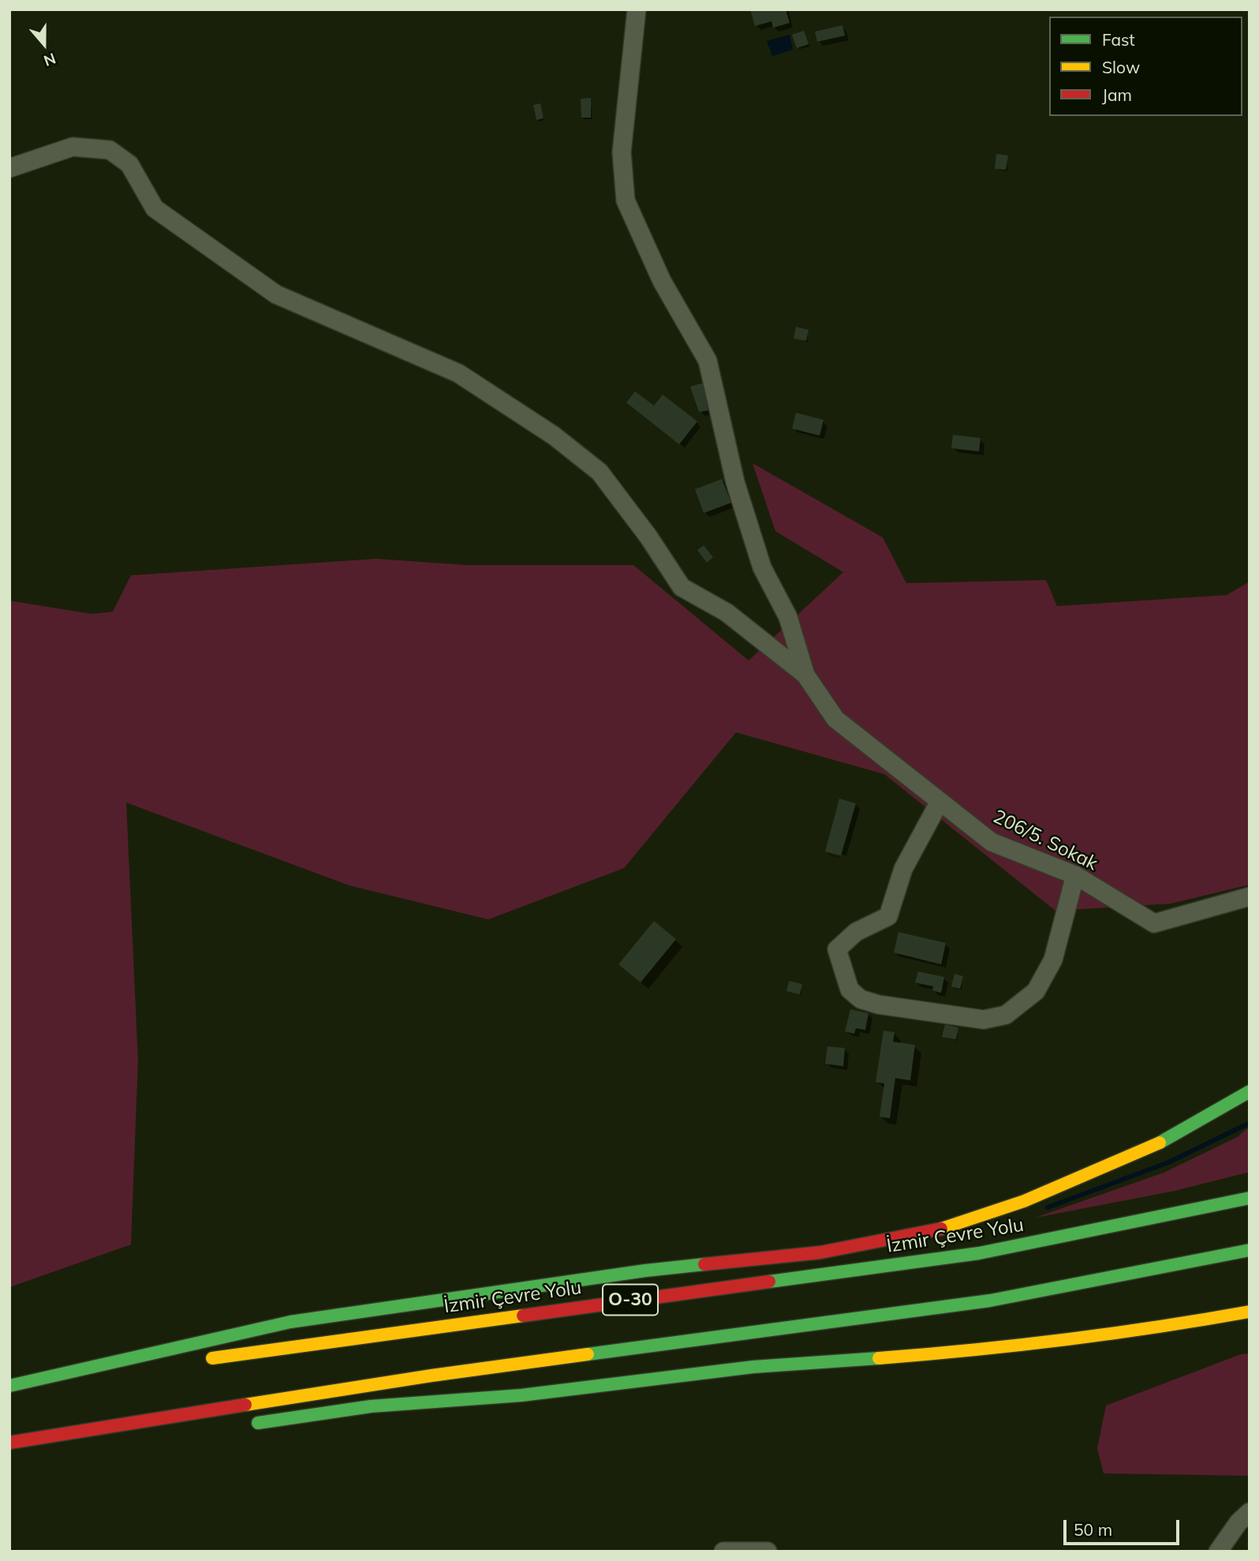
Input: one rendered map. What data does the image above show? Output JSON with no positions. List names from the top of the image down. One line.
{"streets":{"highway":["İzmir Çevre Yolu","O-30"],"street":["206/5. Sokak"]},"legend":["Fast","Slow","Jam"],"scale_bar":"50 m","north":"bottom"}
